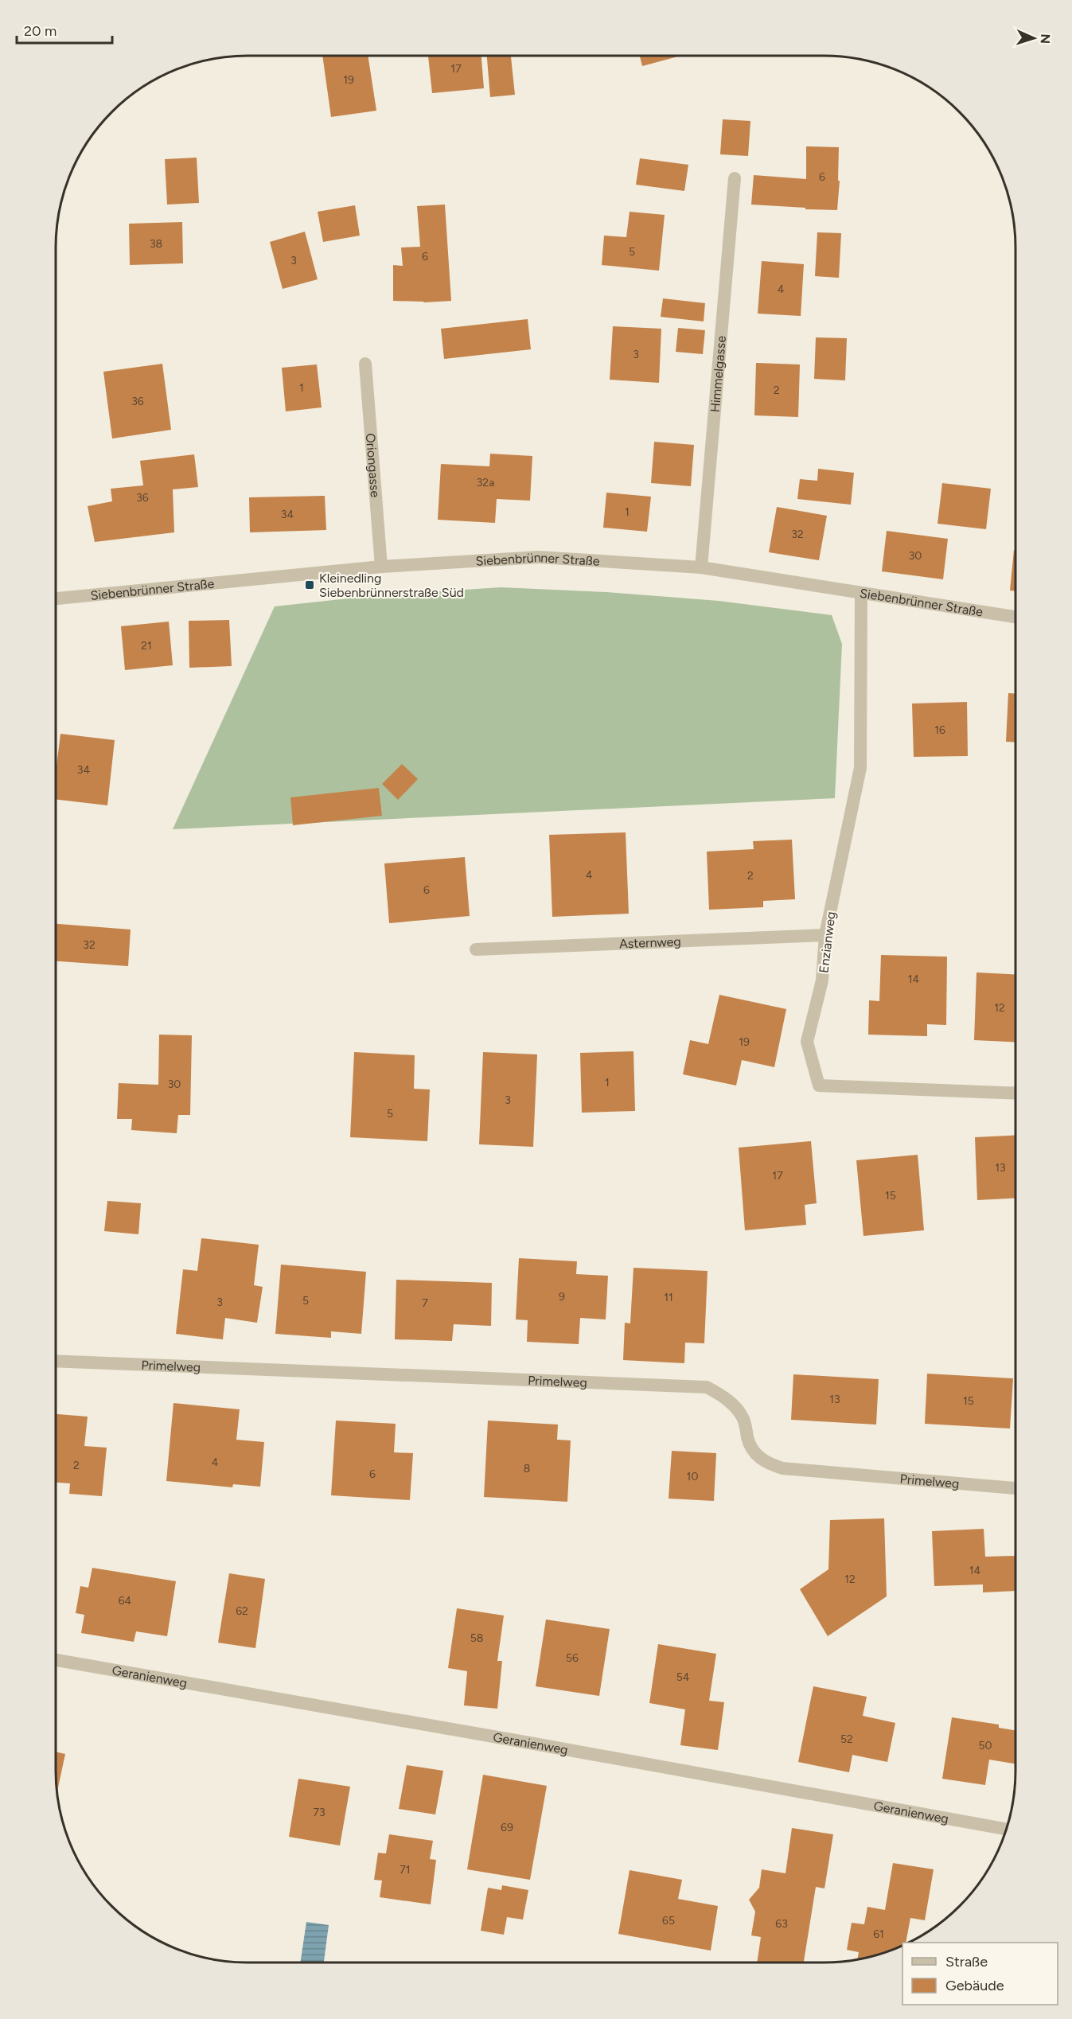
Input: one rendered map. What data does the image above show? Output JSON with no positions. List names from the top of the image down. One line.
{"streets":{"street":["Himmelgasse","Oriongasse","Siebenbrünner Straße","Asternweg","Enzianweg","Primelweg","Geranienweg"]},"crossings":[["Himmelgasse","Siebenbrünner Straße"],["Oriongasse","Siebenbrünner Straße"],["Siebenbrünner Straße","Enzianweg"],["Asternweg","Enzianweg"]],"places":{"transit":["Kleinedling Siebenbrünnerstraße Süd"]},"house_numbers":["17","19","6","38","5","6","3","4","3","1","2","36","32a","36","1","34","32","30","21","16","34","4","2","6","32","14","12","19","1","30","3","5","13","17","15","9","11","5","3","7","13","15","4","2","8","6","10","14","12","64","62","58","56","54","52","50","73","69","71","65","63","61"],"legend":["Straße","Gebäude"],"scale_bar":"20 m","north":"right"}
